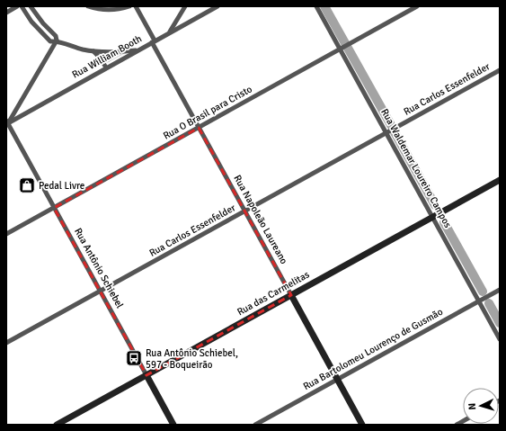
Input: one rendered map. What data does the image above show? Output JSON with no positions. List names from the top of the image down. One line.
{"streets":{"street":["Rua William Booth","Rua Carlos Essenfelder","Rua O Brasil para Cristo","Rua Waldemar Loureiro Campos","Rua Napoleão Laureano","Rua Antônio Schiebel","Rua das Carmelitas","Rua Bartolomeu Lourenço de Gusmão"]},"crossings":[["Rua William Booth","Rua Napoleão Laureano"],["Rua William Booth","Rua Antônio Schiebel"],["Rua Carlos Essenfelder","Rua Waldemar Loureiro Campos"],["Rua Carlos Essenfelder","Rua Napoleão Laureano"],["Rua Carlos Essenfelder","Rua Antônio Schiebel"],["Rua O Brasil para Cristo","Rua Waldemar Loureiro Campos"],["Rua O Brasil para Cristo","Rua Napoleão Laureano"],["Rua O Brasil para Cristo","Rua Antônio Schiebel"],["Rua Waldemar Loureiro Campos","Rua das Carmelitas"],["Rua Waldemar Loureiro Campos","Rua Bartolomeu Lourenço de Gusmão"],["Rua Napoleão Laureano","Rua das Carmelitas"],["Rua Napoleão Laureano","Rua Bartolomeu Lourenço de Gusmão"],["Rua Antônio Schiebel","Rua das Carmelitas"]],"places":{"shop":["Pedal Livre"],"bus stop":["Rua Antônio Schiebel, 597 - Boqueirão"]},"north":"left"}
